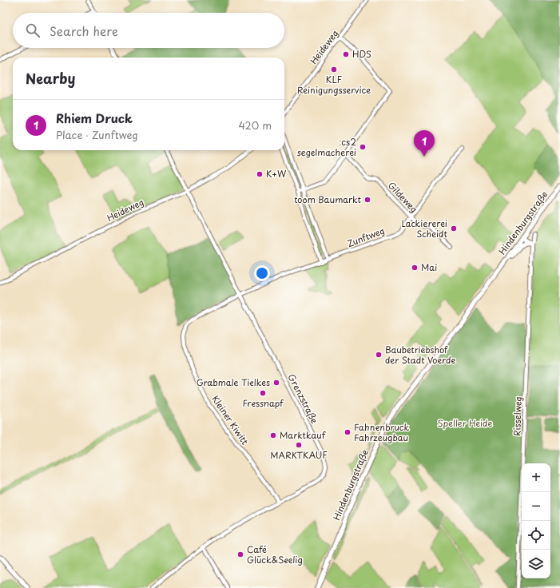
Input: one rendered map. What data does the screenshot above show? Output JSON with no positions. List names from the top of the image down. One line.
{"streets":{"main road":["Hindenburgstraße"],"street":["Heideweg","Gildeweg","Zunftweg","Grenzstraße","Risselweg","Kleiner Kiwitt"]},"crossings":[["Heideweg","Grenzstraße"],["Gildeweg","Zunftweg"],["Hindenburgstraße","Risselweg"],["Zunftweg","Grenzstraße"],["Zunftweg","Kleiner Kiwitt"],["Grenzstraße","Kleiner Kiwitt"]],"parks":["Speller Heide"],"places":["HDS","KLF Reinigungsservice",":cs2 segelmacherei","K+W","toom Baumarkt","Lackiererei Scheidt","Mai","Baubetriebshof der Stadt Voerde","Grabmale Tielkes","Fressnapf","Fahnenbruck Fahrzeugbau","Marktkauf","MARKTKAUF","Café Glück&Seelig"],"page":{"search":"Search here","heading":"Nearby","list":[{"mark":"1","name":"Rhiem Druck","note":"Place · Zunftweg","value":"420 m"}],"pins":"1","map_buttons":["+","−"]}}
